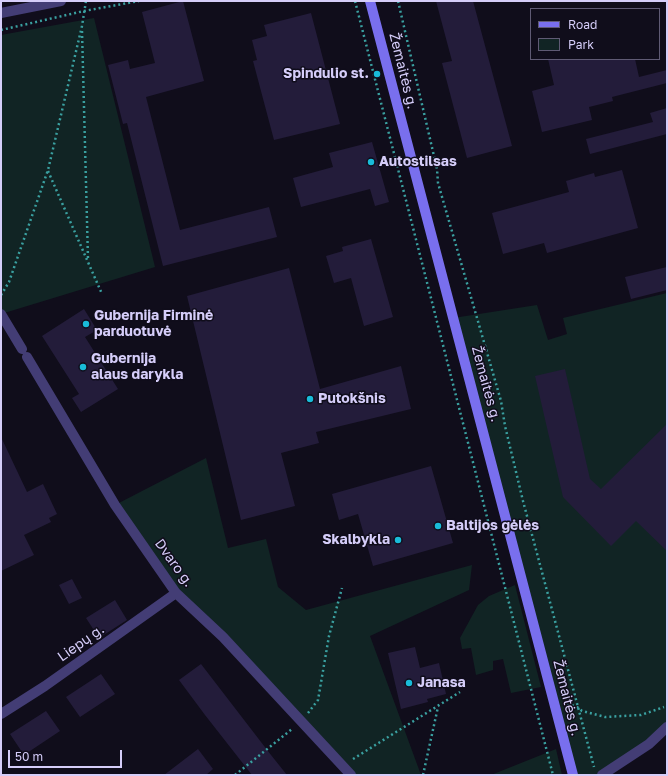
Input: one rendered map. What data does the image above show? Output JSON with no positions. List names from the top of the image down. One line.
{"streets":{"main road":["Žemaitės g."],"street":["Dvaro g.","Liepų g."]},"crossings":[["Dvaro g.","Liepų g."]],"places":["Spindulio st.","Autostilsas","Gubernija Firminė parduotuvė","Gubernija alaus darykla","Putokšnis","Baltijos gėlės","Skalbykla","Janasa"],"legend":["Road","Park"],"scale_bar":"50 m"}
